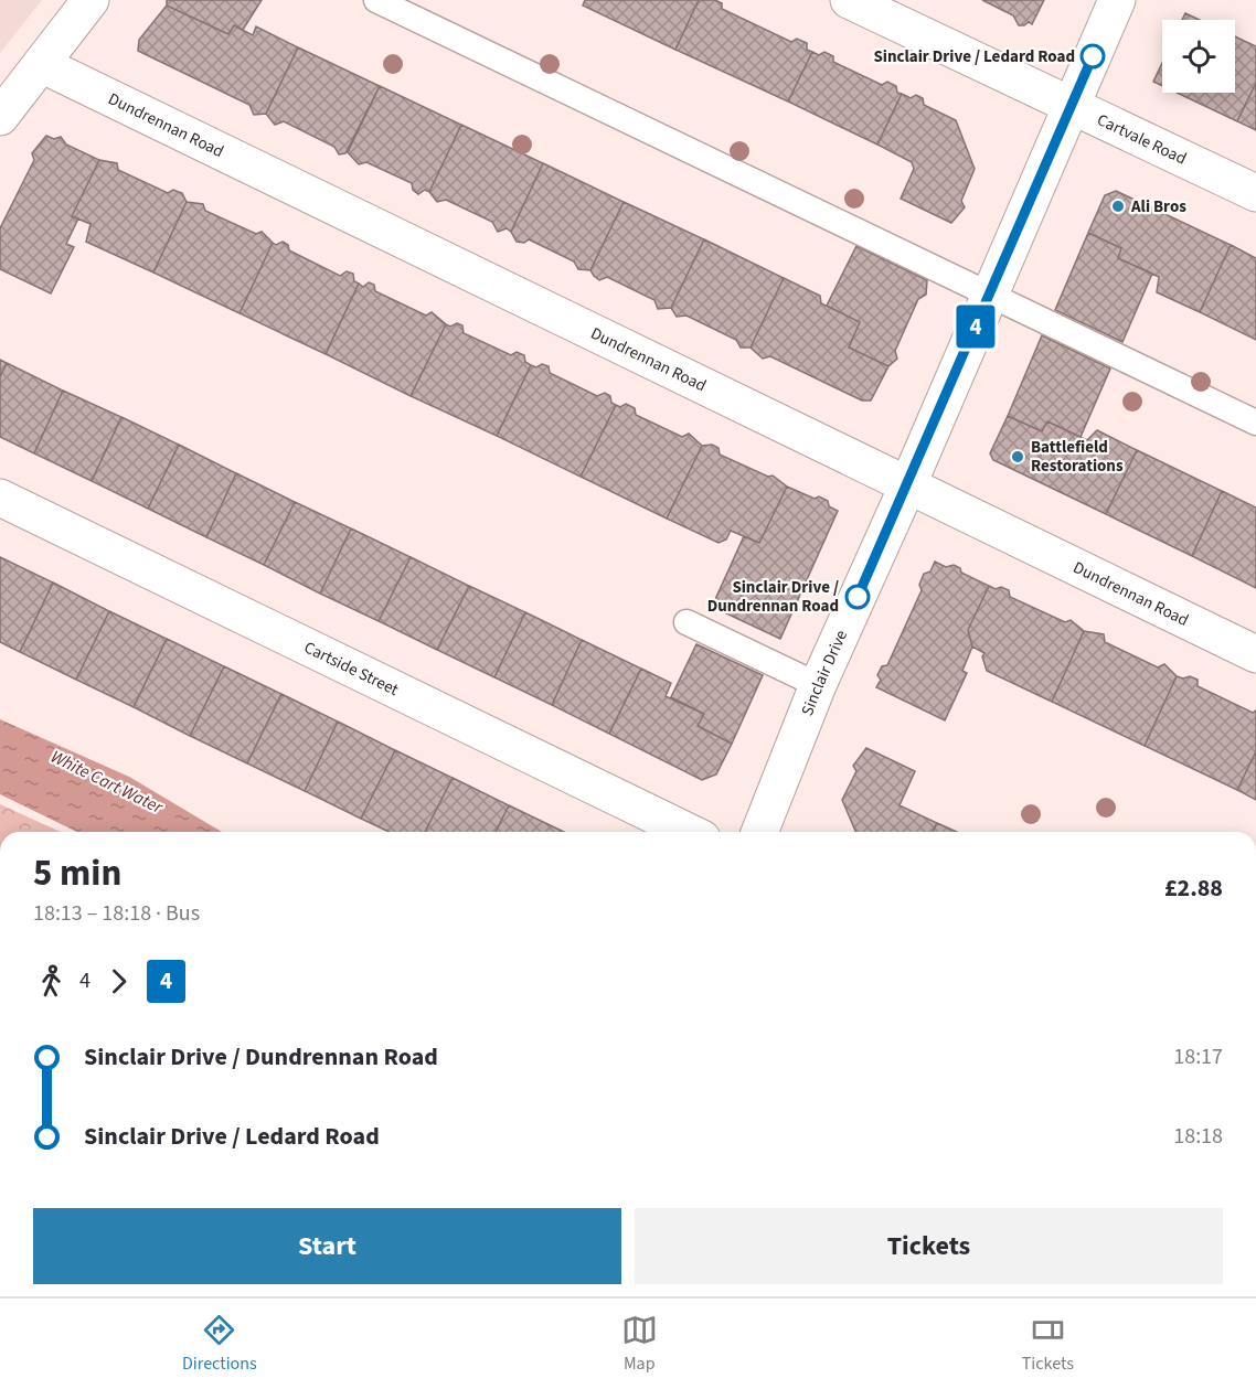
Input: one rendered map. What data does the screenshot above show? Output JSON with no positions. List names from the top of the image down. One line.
{"streets":{"street":["Dundrennan Road","Cartvale Road","Cartside Street","Sinclair Drive"]},"crossings":[["Dundrennan Road","Sinclair Drive"],["Cartvale Road","Sinclair Drive"]],"water":["White Cart Water"],"places":["Sinclair Drive / Ledard Road","Ali Bros","Battlefield Restorations","Sinclair Drive / Dundrennan Road"],"lines":["bus line 4"],"page":{"on_map":"4","heading":["5 min","18:13 – 18:18 · Bus","£2.88"],"legs":["4","4"],"list":[{"name":"Sinclair Drive / Dundrennan Road","value":"18:17"},{"name":"Sinclair Drive / Ledard Road","value":"18:18"}],"buttons":["Start","Tickets"],"tabs":["Directions","Map","Tickets"]}}
